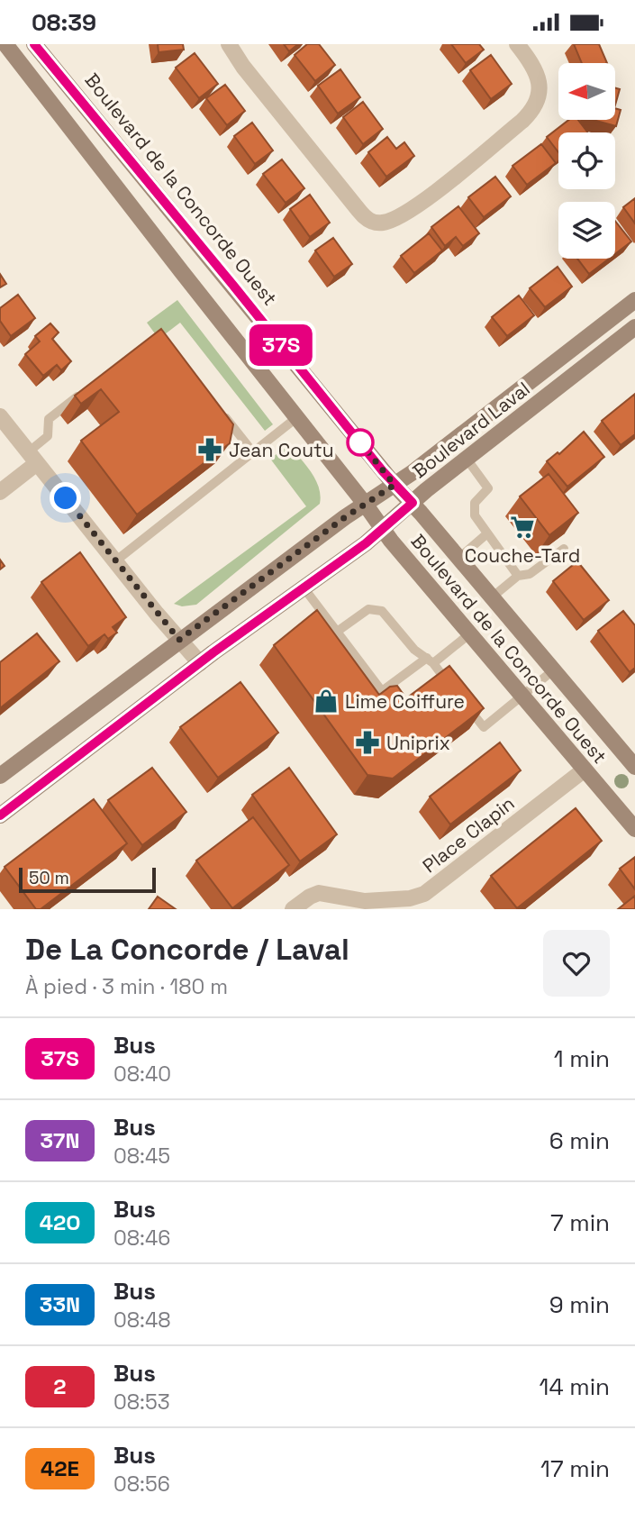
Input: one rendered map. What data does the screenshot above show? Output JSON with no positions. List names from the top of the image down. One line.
{"streets":{"street":["Boulevard de la Concorde Ouest","Boulevard Laval","Place Clapin"]},"crossings":[["Boulevard de la Concorde Ouest","Boulevard Laval"],["Boulevard de la Concorde Ouest","Place Clapin"]],"places":{"pharmacy":["Jean Coutu","Uniprix"],"supermarket":["Couche-Tard"],"shop":["Lime Coiffure"]},"lines":["bus line 37S"],"scale_bar":"50 m","north":"left","page":{"status":"08:39","on_map":"37S","scale":"50 m","heading":["De La Concorde / Laval","À pied · 3 min · 180 m"],"list":[{"mark":"37S","name":"Bus","note":"08:40","value":"1 min"},{"mark":"37N","name":"Bus","note":"08:45","value":"6 min"},{"mark":"42O","name":"Bus","note":"08:46","value":"7 min"},{"mark":"33N","name":"Bus","note":"08:48","value":"9 min"},{"mark":"2","name":"Bus","note":"08:53","value":"14 min"},{"mark":"42E","name":"Bus","note":"08:56","value":"17 min"}]}}
